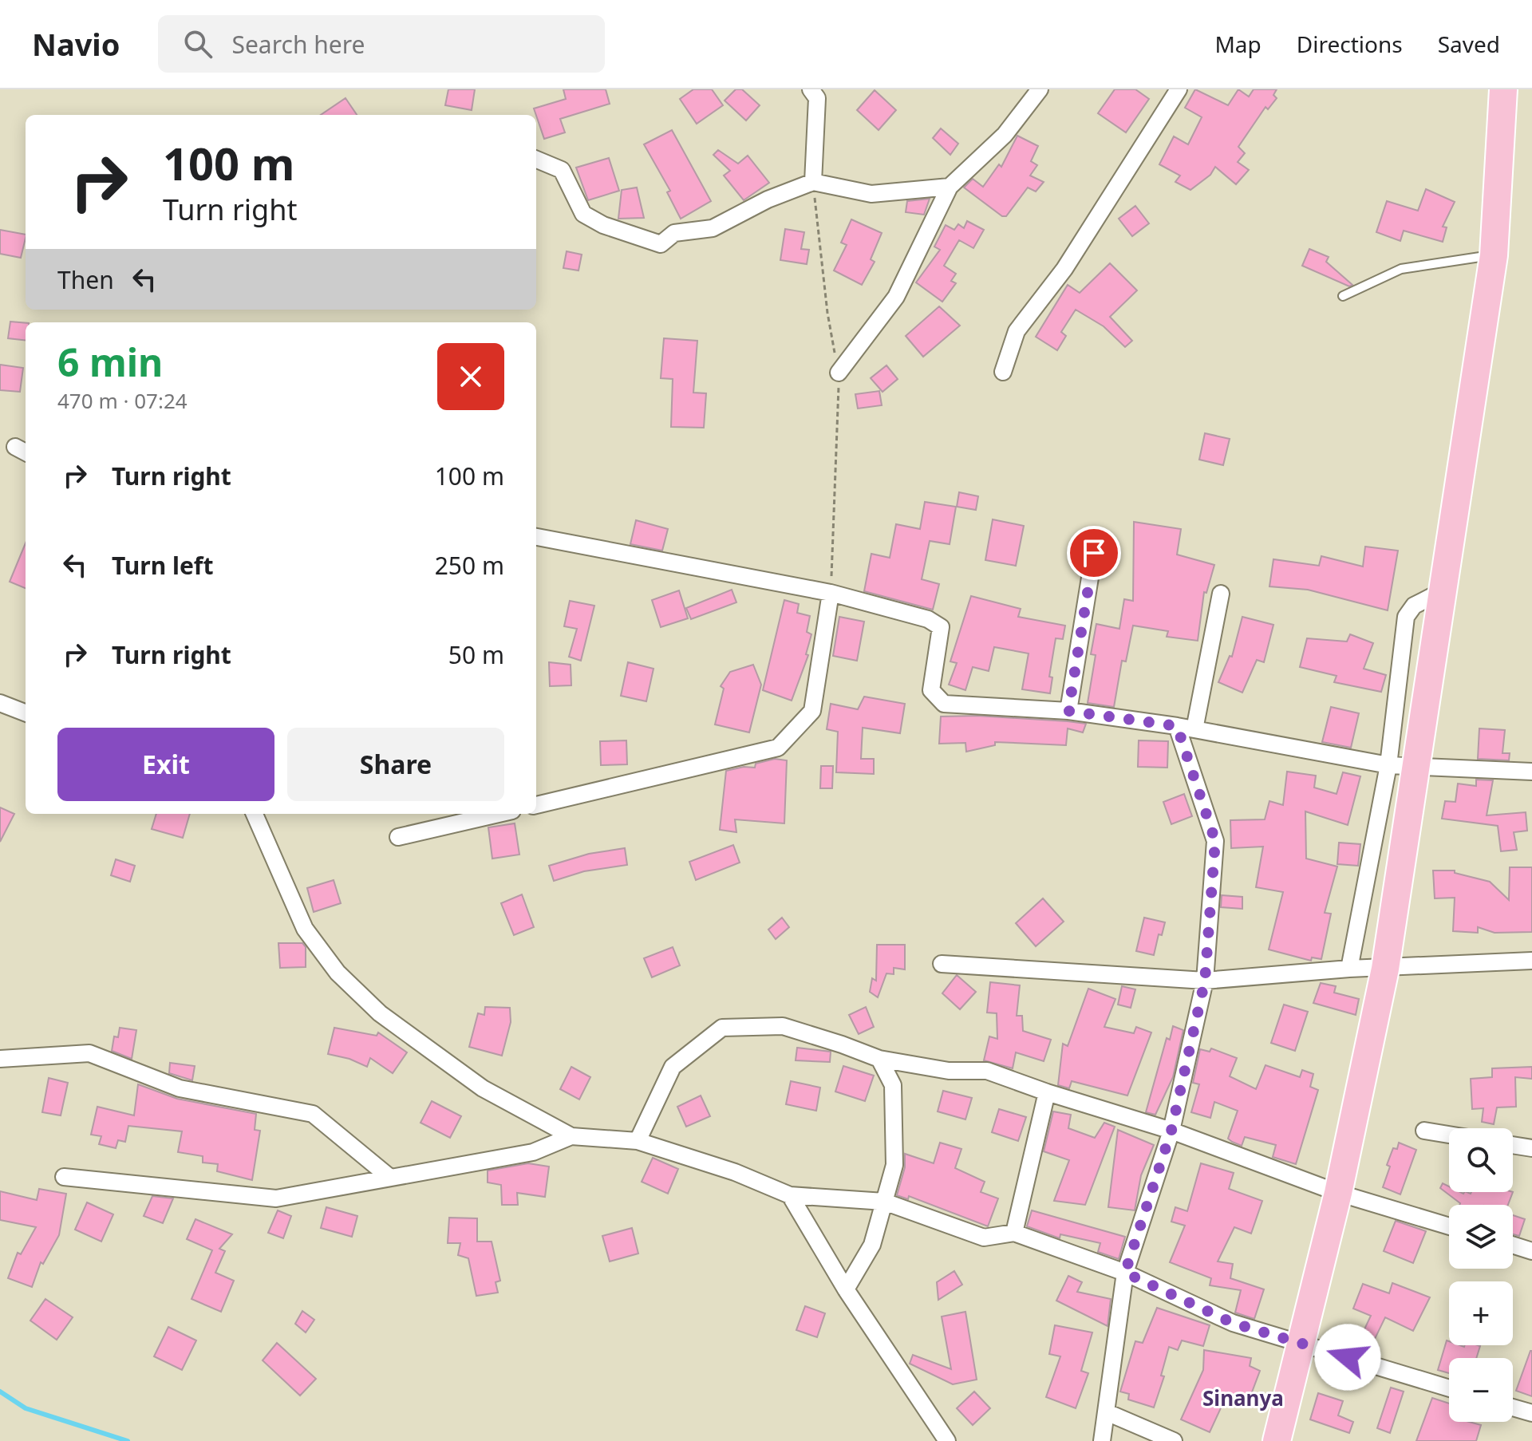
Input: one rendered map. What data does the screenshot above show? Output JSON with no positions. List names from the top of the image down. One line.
{"districts":["Sinanya"],"page":{"header":"Navio","search":"Search here","nav":["Map","Directions","Saved"],"turn":["100 m","Turn right"],"then":"Then","heading":["6 min","470 m · 07:24"],"list":[{"name":"Turn right","value":"100 m"},{"name":"Turn left","value":"250 m"},{"name":"Turn right","value":"50 m"}],"buttons":["Exit","Share"],"map_buttons":["+","−"]}}
